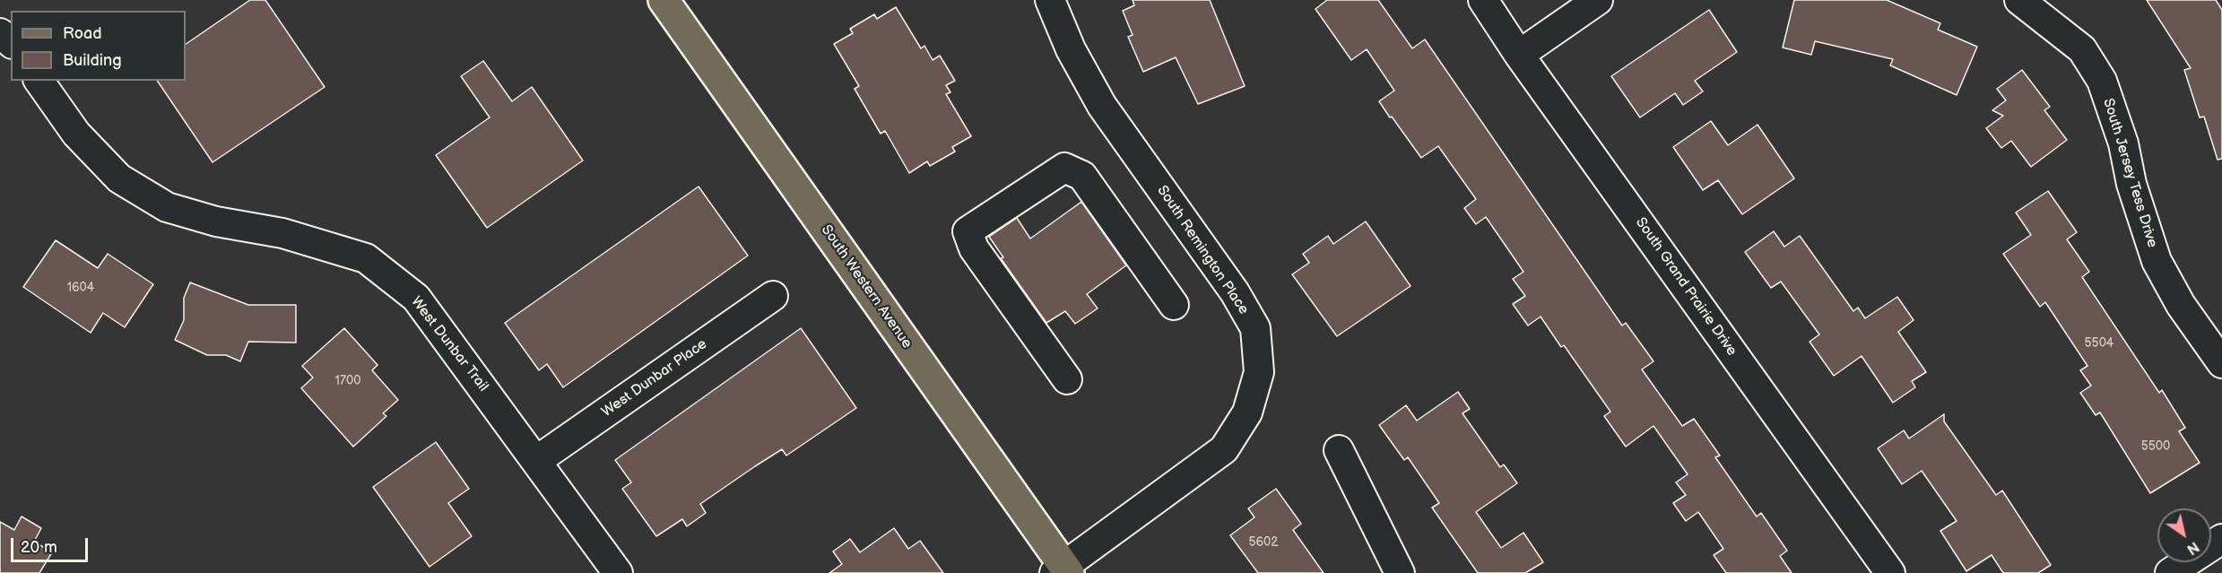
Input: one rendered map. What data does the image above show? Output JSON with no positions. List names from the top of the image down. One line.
{"streets":{"main road":["South Western Avenue"],"street":["South Jersey Tess Drive","South Remington Place","South Grand Prairie Drive","West Dunbar Trail","West Dunbar Place"]},"crossings":[["South Remington Place","South Western Avenue"],["West Dunbar Trail","West Dunbar Place"]],"house_numbers":["1604","5504","1700","5500","5602"],"legend":["Road","Building"],"scale_bar":"20 m","north":"bottom right"}
